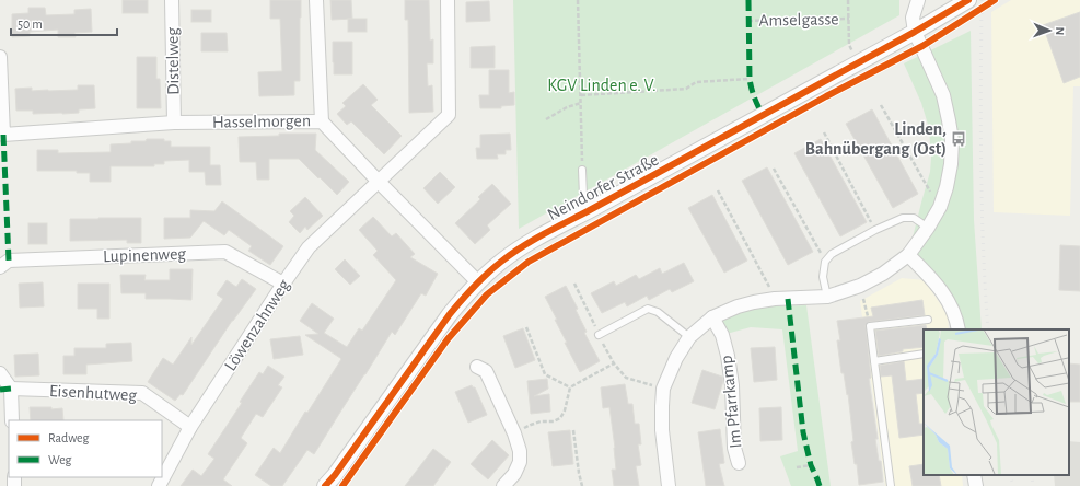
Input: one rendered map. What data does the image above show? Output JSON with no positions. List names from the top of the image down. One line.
{"streets":{"street":["Distelweg","Hasselmorgen","Neindorfer Straße","Lupinenweg","Löwenzahnweg","Eisenhutweg","Im Pfarrkamp"],"path":["Amselgasse"]},"crossings":[["Distelweg","Hasselmorgen"],["Hasselmorgen","Neindorfer Straße"],["Hasselmorgen","Löwenzahnweg"],["Lupinenweg","Löwenzahnweg"],["Löwenzahnweg","Eisenhutweg"]],"parks":["KGV Linden e. V."],"places":{"bus stop":["Linden, Bahnübergang (Ost)"]},"legend":["Radweg","Weg"],"scale_bar":"50 m","north":"right"}
